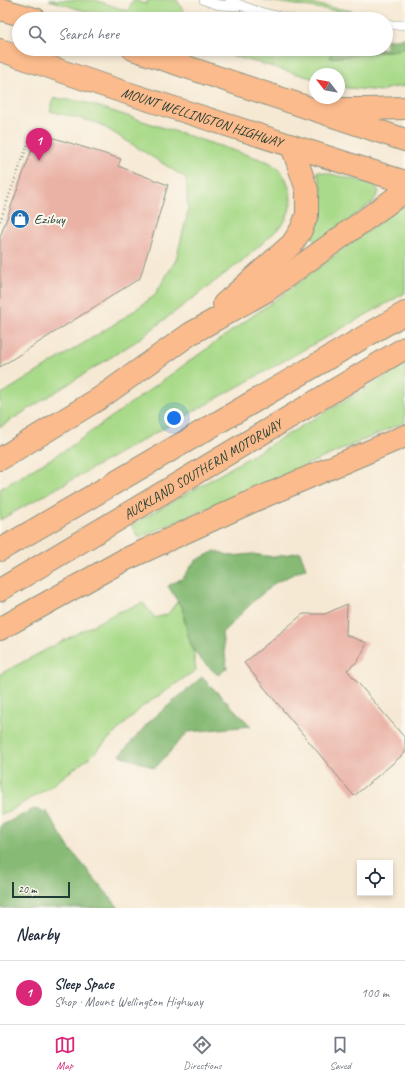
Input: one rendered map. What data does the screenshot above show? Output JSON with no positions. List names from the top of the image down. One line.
{"streets":{"main road":["MOUNT WELLINGTON HIGHWAY","AUCKLAND SOUTHERN MOTORWAY"]},"places":{"shop":["Ezibuy"]},"scale_bar":"20 m","north":"top left","page":{"search":"Search here","pins":"1","scale":"20 m","heading":"Nearby","list":[{"mark":"1","name":"Sleep Space","note":"Shop · Mount Wellington Highway","value":"100 m"}],"nav":["Map","Directions","Saved"]}}
